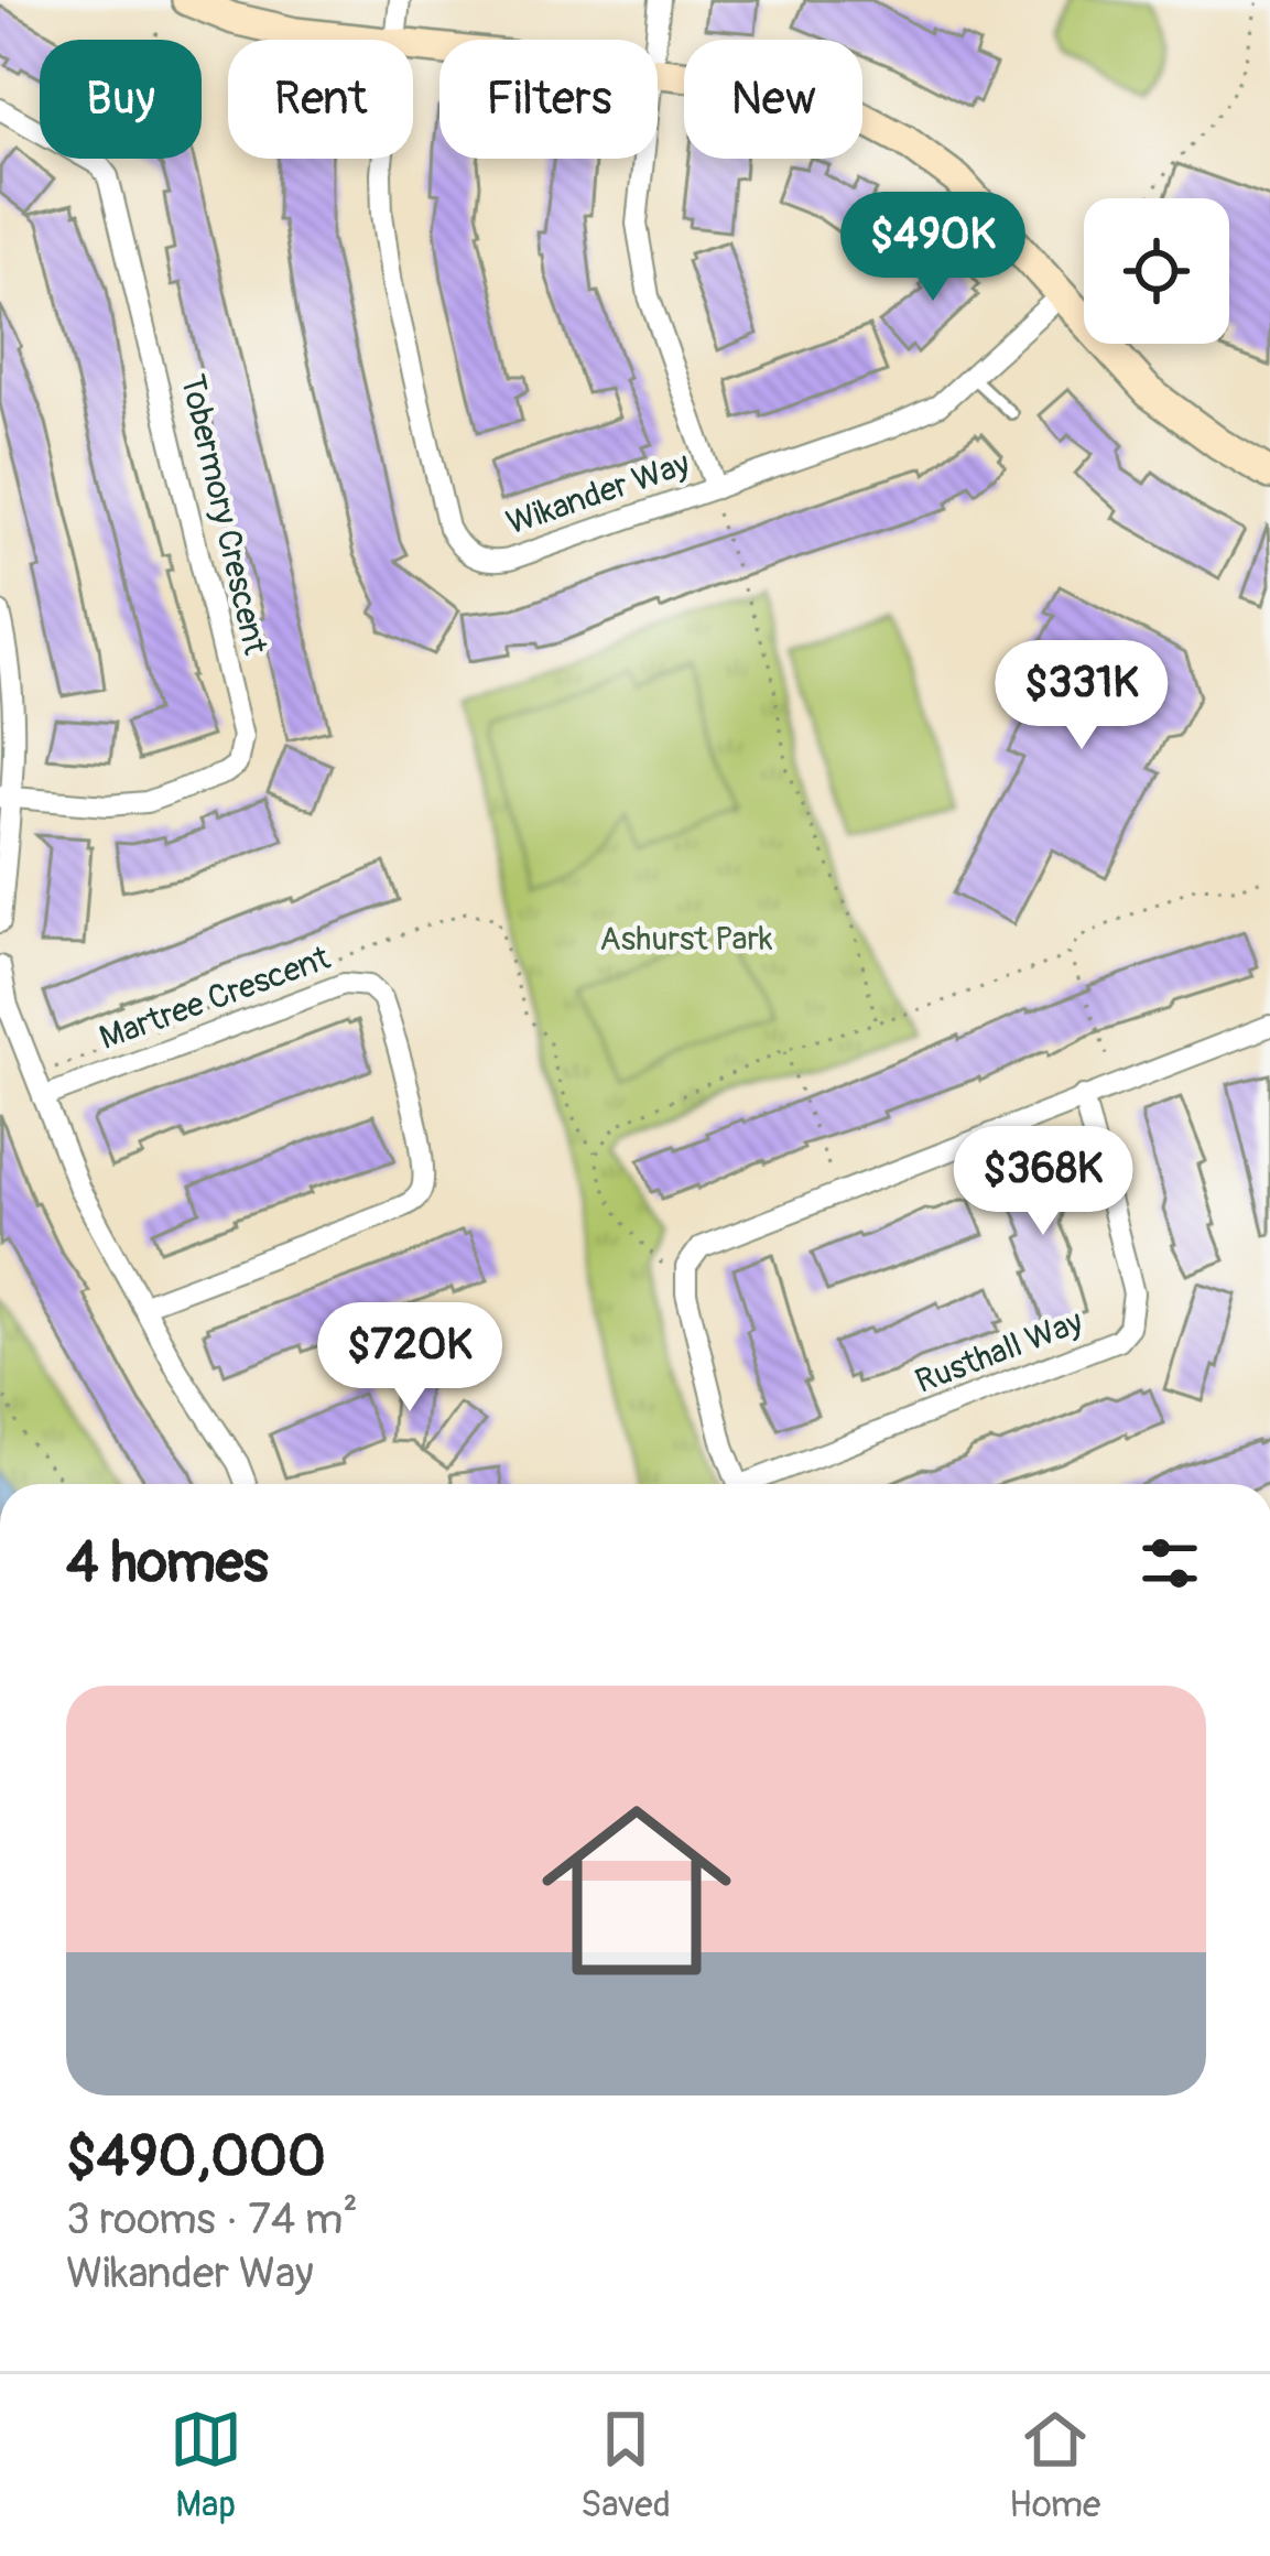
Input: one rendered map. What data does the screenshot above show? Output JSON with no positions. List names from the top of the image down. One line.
{"streets":{"street":["Wikander Way","Tobermory Crescent","Martree Crescent","Rusthall Way"]},"parks":["Ashurst Park"],"page":{"chip":["Buy","Rent","Filters","New"],"price":["$490K","$331K","$368K","$720K"],"heading":"4 homes","list":[{"name":"$490,000","note":"3 rooms · 74 m² · Wikander Way"}],"tabs":["Map","Saved","Home"]}}
